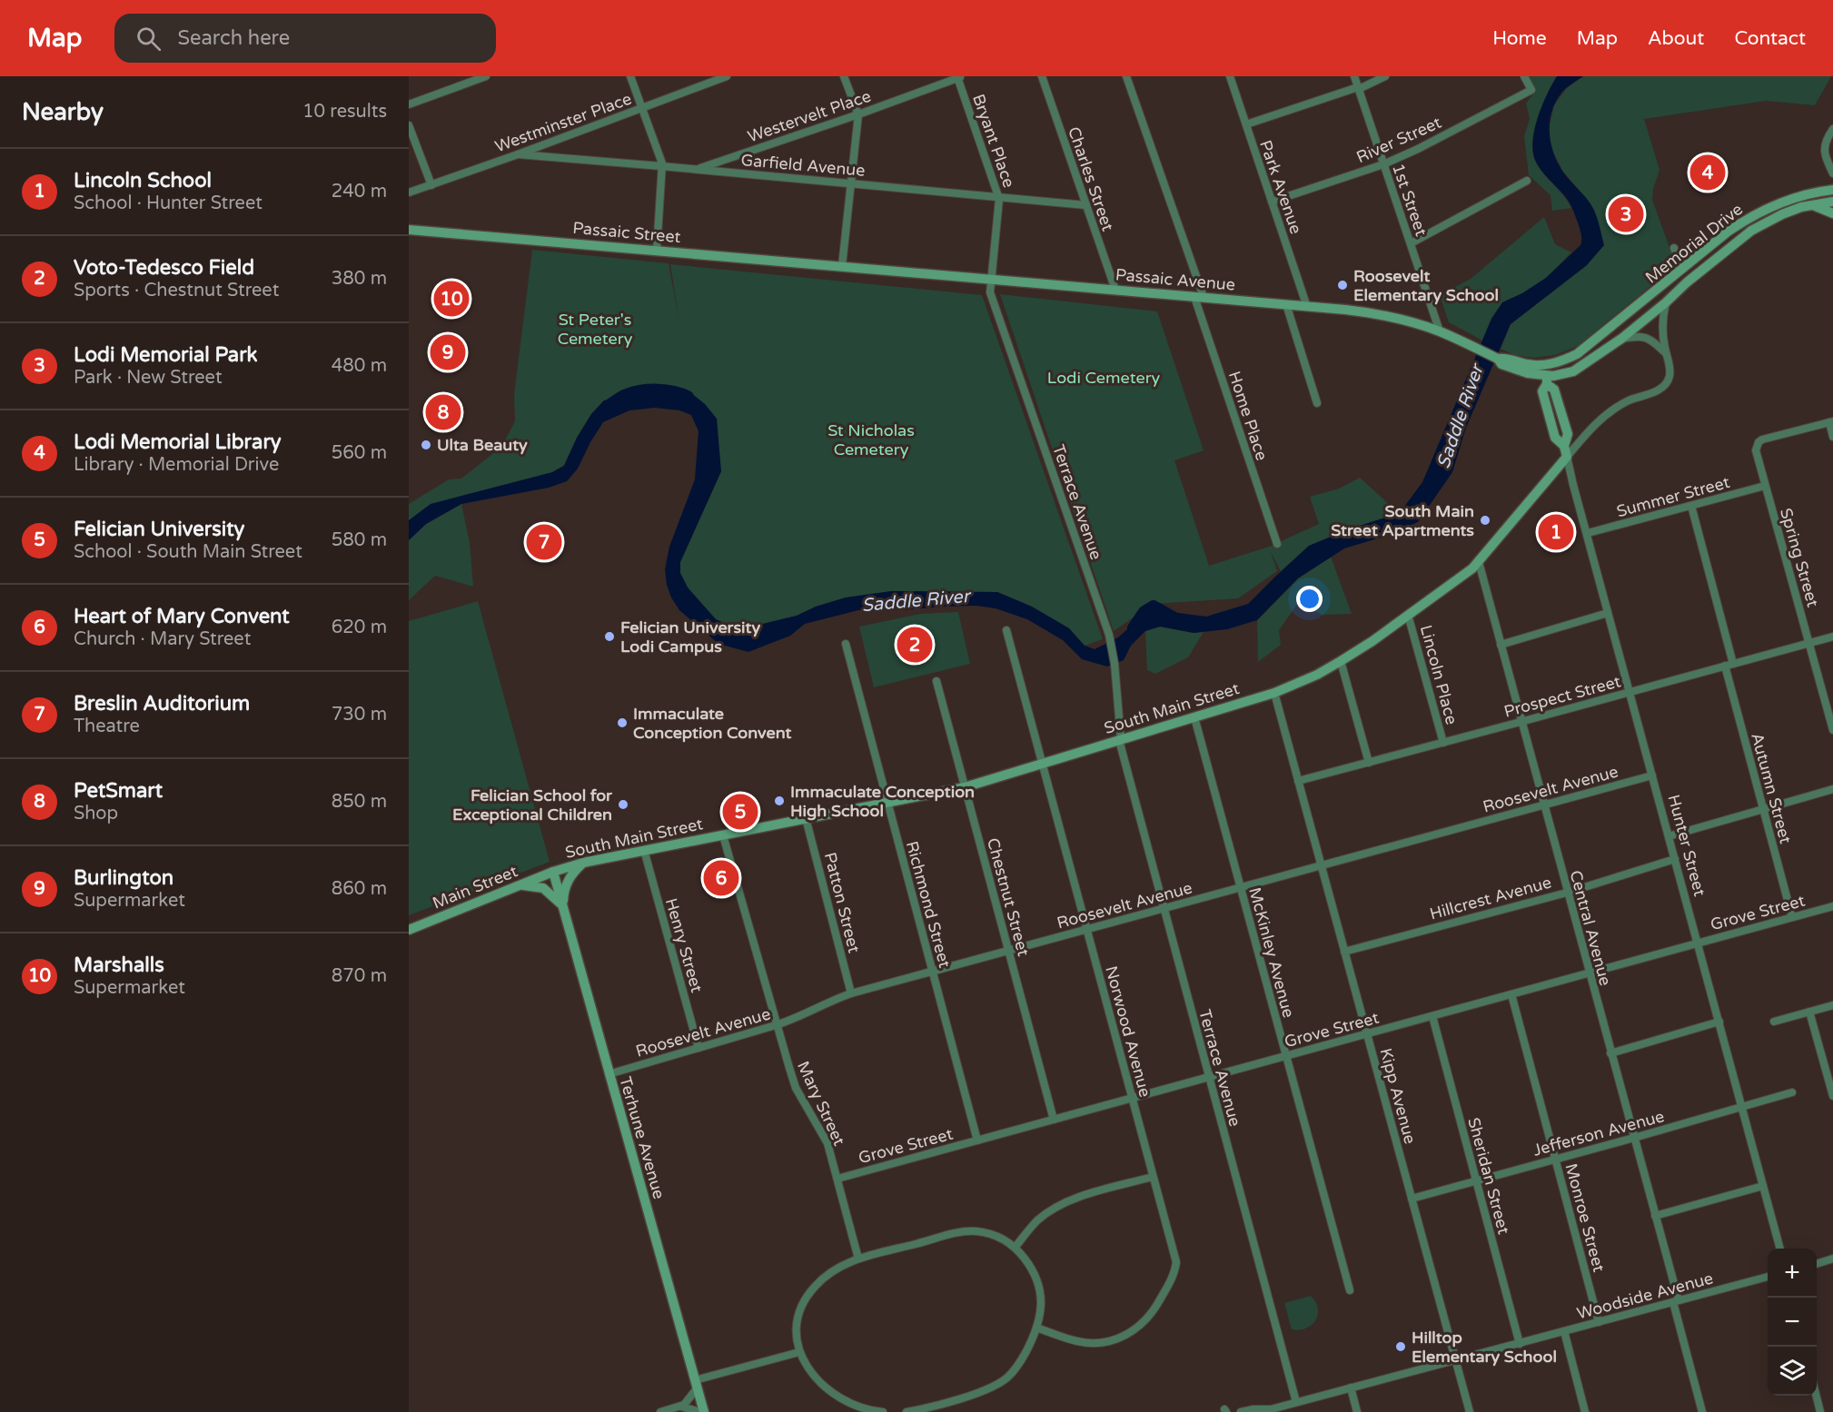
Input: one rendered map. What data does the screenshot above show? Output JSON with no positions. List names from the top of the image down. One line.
{"streets":{"street":["Westervelt Place","Westminster Place","River Street","Bryant Place","Garfield Avenue","Charles Street","Park Avenue","1st Street","Passaic Street","Memorial Drive","Passaic Avenue","Home Place","Summer Street","Terrace Avenue","Spring Street","Lincoln Place","Prospect Street","South Main Street","Autumn Street","Roosevelt Avenue","Hunter Street","Main Street","Chestnut Street","Hillcrest Avenue","Patton Street","Richmond Street","Grove Street","Central Avenue","Henry Street","McKinley Avenue","Norwood Avenue","Kipp Avenue","Mary Street","Jefferson Avenue","Terhune Avenue","Sheridan Street","Monroe Street","Woodside Avenue"]},"crossings":[["Westervelt Place","Bryant Place"],["Westervelt Place","Garfield Avenue"],["Westminster Place","Garfield Avenue"],["River Street","Park Avenue"],["River Street","1st Street"],["Bryant Place","Garfield Avenue"],["Bryant Place","Passaic Avenue"],["Bryant Place","Terrace Avenue"],["Garfield Avenue","Charles Street"],["Charles Street","Passaic Avenue"],["Park Avenue","Passaic Avenue"],["1st Street","Passaic Avenue"],["Passaic Street","Passaic Avenue"],["Memorial Drive","South Main Street"],["Memorial Drive","Hunter Street"],["Passaic Avenue","Home Place"],["Passaic Avenue","Terrace Avenue"],["Summer Street","Spring Street"],["Summer Street","Hunter Street"],["Terrace Avenue","South Main Street"],["Terrace Avenue","Roosevelt Avenue"],["Terrace Avenue","Grove Street"],["Terrace Avenue","Woodside Avenue"],["Spring Street","Prospect Street"],["Lincoln Place","Prospect Street"],["Lincoln Place","South Main Street"],["Prospect Street","Autumn Street"],["Prospect Street","Hunter Street"],["Prospect Street","Central Avenue"],["Prospect Street","Kipp Avenue"],["South Main Street","Hunter Street"],["South Main Street","Main Street"],["South Main Street","Chestnut Street"],["South Main Street","Patton Street"],["South Main Street","Richmond Street"],["South Main Street","Central Avenue"],["South Main Street","Henry Street"],["South Main Street","McKinley Avenue"],["South Main Street","Norwood Avenue"],["South Main Street","Kipp Avenue"],["South Main Street","Mary Street"],["South Main Street","Terhune Avenue"],["Autumn Street","Grove Street"],["Roosevelt Avenue","Hunter Street"],["Roosevelt Avenue","Chestnut Street"],["Roosevelt Avenue","Patton Street"],["Roosevelt Avenue","Richmond Street"],["Roosevelt Avenue","Central Avenue"],["Roosevelt Avenue","Henry Street"],["Roosevelt Avenue","McKinley Avenue"],["Roosevelt Avenue","Norwood Avenue"],["Roosevelt Avenue","Kipp Avenue"],["Roosevelt Avenue","Mary Street"],["Roosevelt Avenue","Terhune Avenue"],["Hunter Street","Hillcrest Avenue"],["Hunter Street","Grove Street"],["Hunter Street","Jefferson Avenue"],["Main Street","Terhune Avenue"],["Chestnut Street","Grove Street"],["Hillcrest Avenue","Central Avenue"],["Hillcrest Avenue","Kipp Avenue"],["Richmond Street","Grove Street"],["Grove Street","Central Avenue"],["Grove Street","McKinley Avenue"],["Grove Street","Norwood Avenue"],["Grove Street","Kipp Avenue"],["Grove Street","Mary Street"],["Grove Street","Sheridan Street"],["Grove Street","Monroe Street"],["Central Avenue","Jefferson Avenue"],["Central Avenue","Woodside Avenue"],["Kipp Avenue","Jefferson Avenue"],["Kipp Avenue","Woodside Avenue"],["Jefferson Avenue","Sheridan Street"],["Jefferson Avenue","Monroe Street"],["Sheridan Street","Woodside Avenue"],["Monroe Street","Woodside Avenue"]],"water":["Saddle River"],"parks":["St Peter's Cemetery","Lodi Cemetery","St Nicholas Cemetery"],"places":["Roosevelt Elementary School","Ulta Beauty","South Main Street Apartments","Felician University Lodi Campus","Immaculate Conception Convent","Immaculate Conception High School","Felician School for Exceptional Children","Hilltop Elementary School"],"page":{"header":"Map","search":"Search here","nav":["Home","Map","About","Contact"],"heading":["Nearby","10 results"],"list":[{"mark":"1","name":"Lincoln School","note":"School · Hunter Street","value":"240 m"},{"mark":"2","name":"Voto-Tedesco Field","note":"Sports · Chestnut Street","value":"380 m"},{"mark":"3","name":"Lodi Memorial Park","note":"Park · New Street","value":"480 m"},{"mark":"4","name":"Lodi Memorial Library","note":"Library · Memorial Drive","value":"560 m"},{"mark":"5","name":"Felician University","note":"School · South Main Street","value":"580 m"},{"mark":"6","name":"Heart of Mary Convent","note":"Church · Mary Street","value":"620 m"},{"mark":"7","name":"Breslin Auditorium","note":"Theatre","value":"730 m"},{"mark":"8","name":"PetSmart","note":"Shop","value":"850 m"},{"mark":"9","name":"Burlington","note":"Supermarket","value":"860 m"},{"mark":"10","name":"Marshalls","note":"Supermarket","value":"870 m"}],"pins":["4","3","10","9","8","1","7","2","5","6"],"map_buttons":["+","−"]}}
